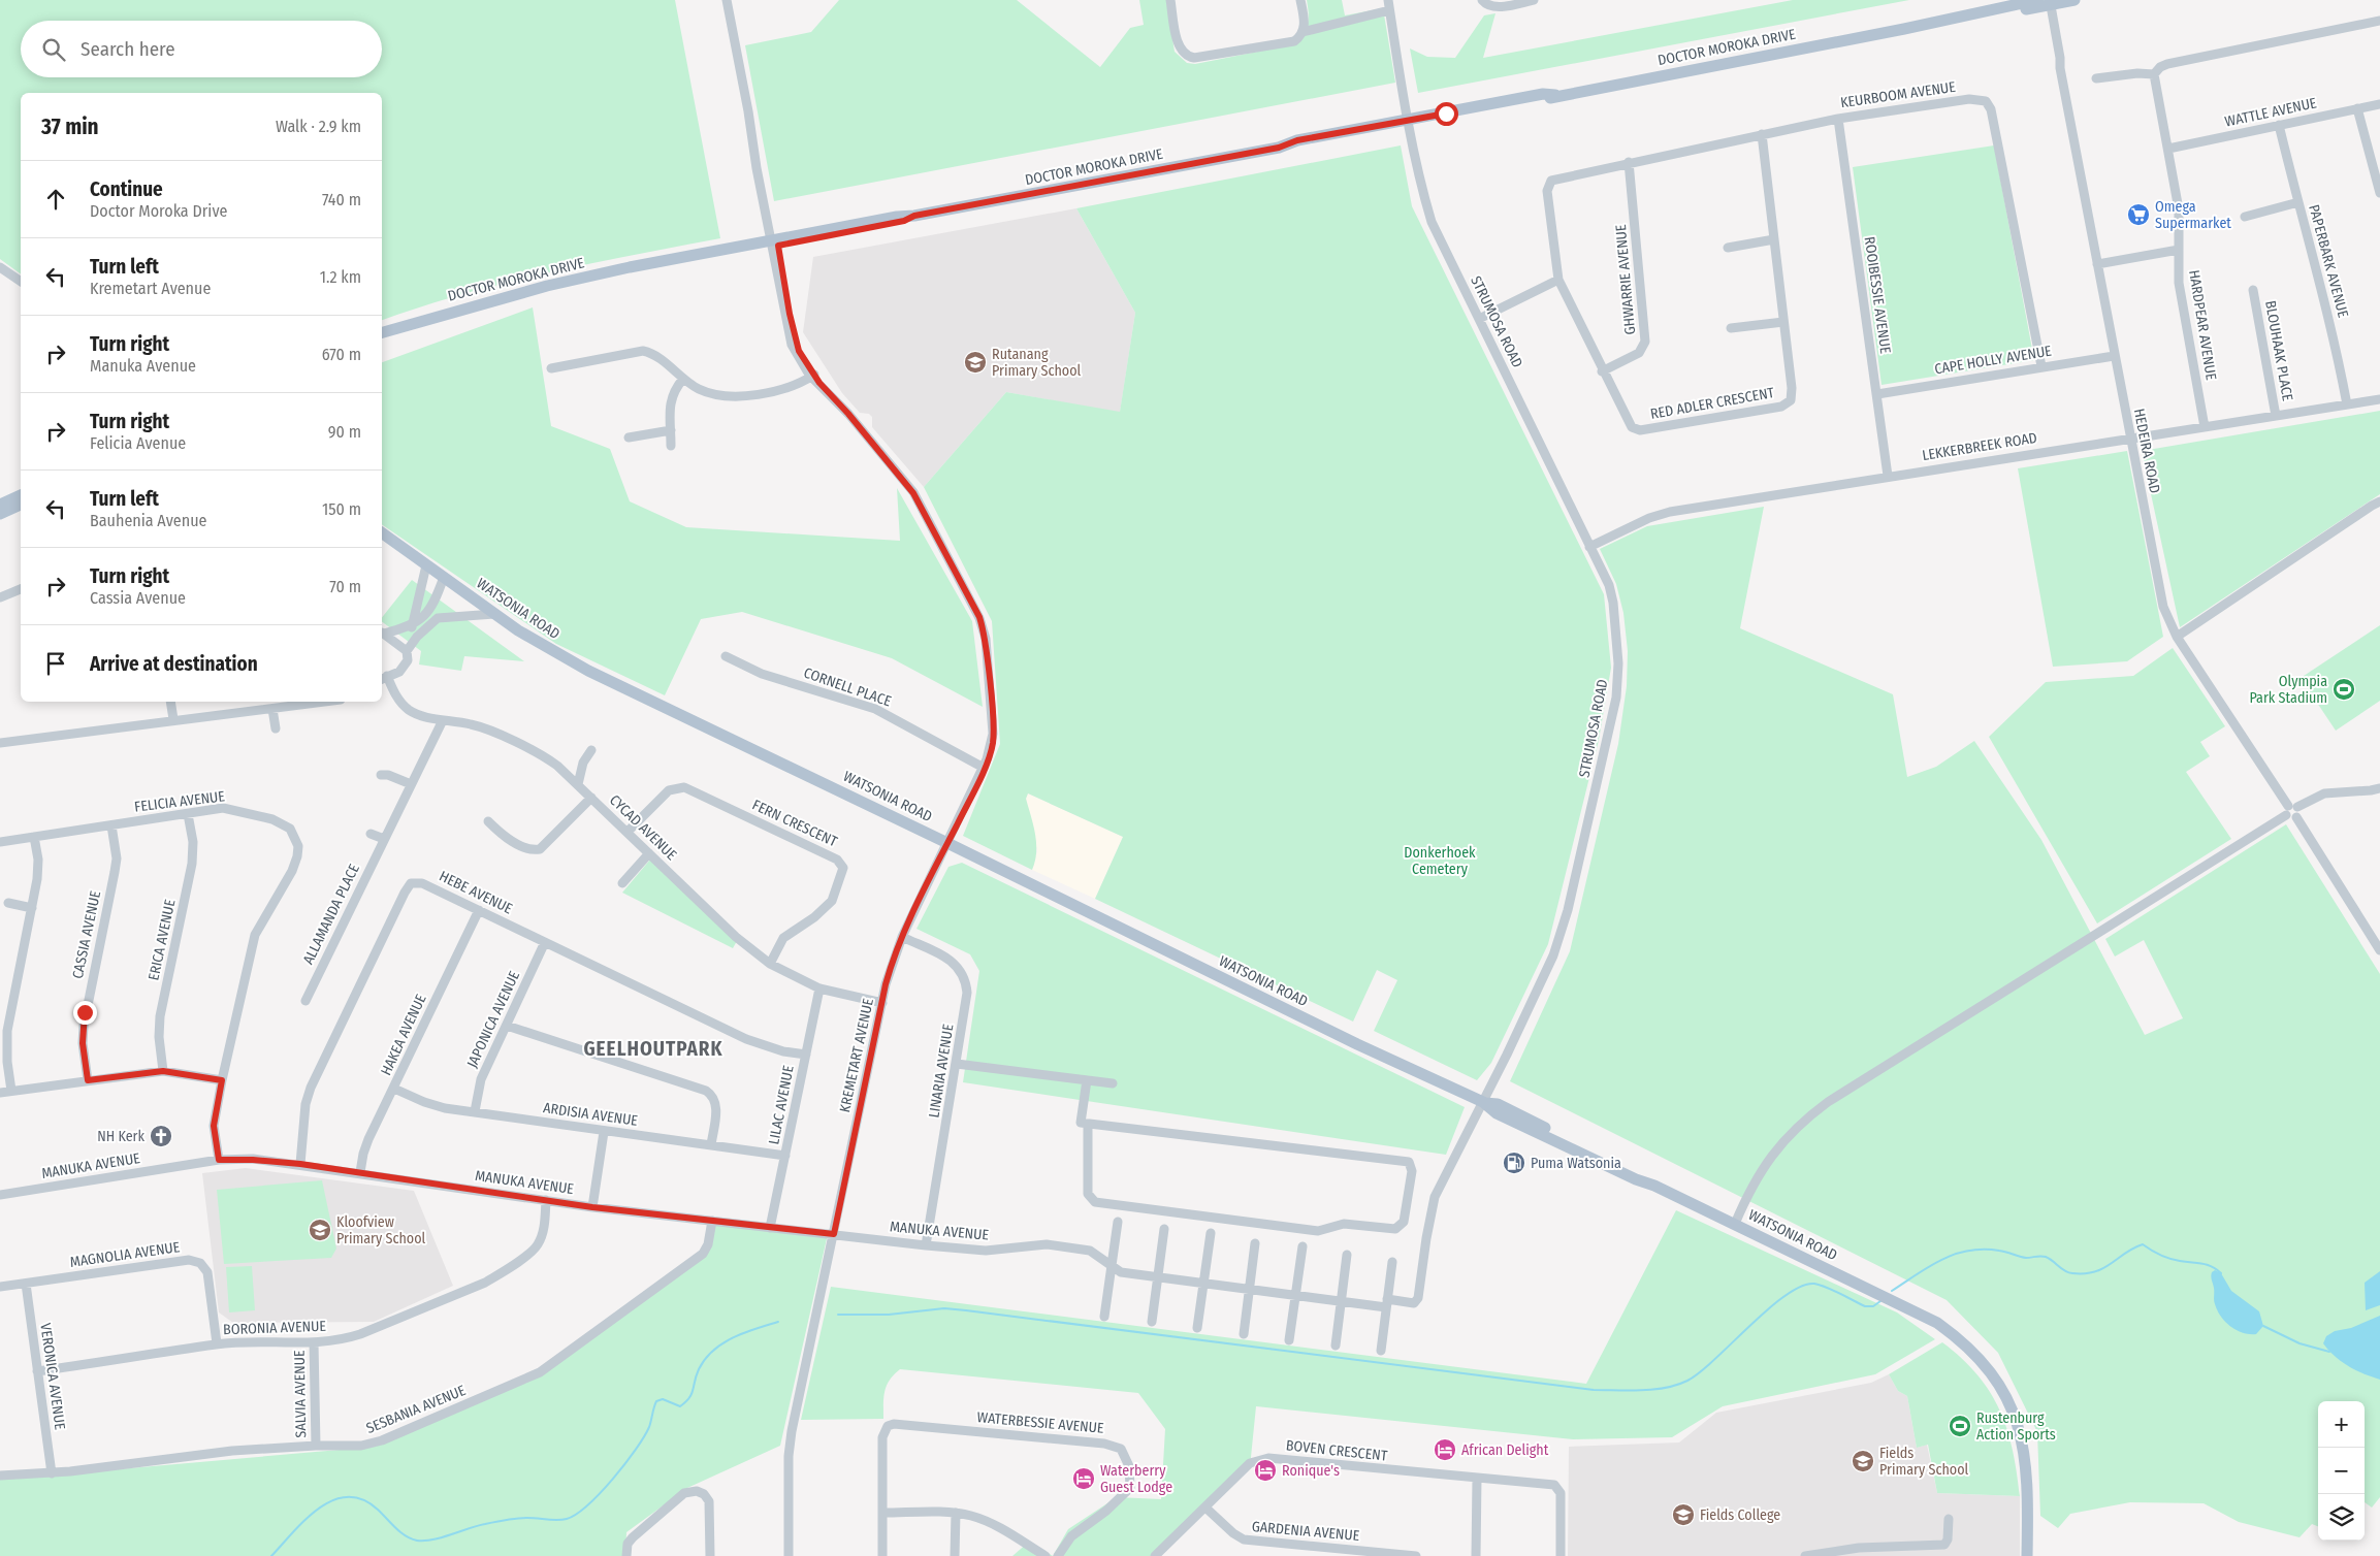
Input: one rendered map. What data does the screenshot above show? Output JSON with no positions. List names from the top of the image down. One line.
{"streets":{"main road":["DOCTOR MOROKA DRIVE","WATSONIA ROAD"],"street":["KEURBOOM AVENUE","WATTLE AVENUE","PAPERBARK AVENUE","GHWARRIE AVENUE","ROOIBESSIE AVENUE","STRUMOSA ROAD","HARDPEAR AVENUE","BLOUHAAK PLACE","CAPE HOLLY AVENUE","RED ADLER CRESCENT","LEKKERBREEK ROAD","HEDEIRA ROAD","CORNELL PLACE","FELICIA AVENUE","FERN CRESCENT","CYCAD AVENUE","HEBE AVENUE","ALLAMANDA PLACE","CASSIA AVENUE","ERICA AVENUE","JAPONICA AVENUE","HAKEA AVENUE","KREMETART AVENUE","LINARIA AVENUE","LILAC AVENUE","ARDISIA AVENUE","MANUKA AVENUE","MAGNOLIA AVENUE","BORONIA AVENUE","VERONICA AVENUE","SALVIA AVENUE","SESBANIA AVENUE","WATERBESSIE AVENUE","BOVEN CRESCENT","GARDENIA AVENUE"]},"crossings":[["DOCTOR MOROKA DRIVE","STRUMOSA ROAD"],["DOCTOR MOROKA DRIVE","HEDEIRA ROAD"],["DOCTOR MOROKA DRIVE","KREMETART AVENUE"],["KEURBOOM AVENUE","GHWARRIE AVENUE"],["KEURBOOM AVENUE","ROOIBESSIE AVENUE"],["KEURBOOM AVENUE","CAPE HOLLY AVENUE"],["KEURBOOM AVENUE","RED ADLER CRESCENT"],["WATTLE AVENUE","PAPERBARK AVENUE"],["WATTLE AVENUE","HARDPEAR AVENUE"],["PAPERBARK AVENUE","LEKKERBREEK ROAD"],["GHWARRIE AVENUE","RED ADLER CRESCENT"],["ROOIBESSIE AVENUE","CAPE HOLLY AVENUE"],["ROOIBESSIE AVENUE","LEKKERBREEK ROAD"],["STRUMOSA ROAD","LEKKERBREEK ROAD"],["STRUMOSA ROAD","WATSONIA ROAD"],["HARDPEAR AVENUE","LEKKERBREEK ROAD"],["BLOUHAAK PLACE","LEKKERBREEK ROAD"],["CAPE HOLLY AVENUE","HEDEIRA ROAD"],["LEKKERBREEK ROAD","HEDEIRA ROAD"],["WATSONIA ROAD","KREMETART AVENUE"],["CORNELL PLACE","KREMETART AVENUE"],["FELICIA AVENUE","CASSIA AVENUE"],["FELICIA AVENUE","ERICA AVENUE"],["FELICIA AVENUE","MANUKA AVENUE"],["FERN CRESCENT","CYCAD AVENUE"],["CYCAD AVENUE","ALLAMANDA PLACE"],["CYCAD AVENUE","KREMETART AVENUE"],["CYCAD AVENUE","LILAC AVENUE"],["HEBE AVENUE","JAPONICA AVENUE"],["HEBE AVENUE","HAKEA AVENUE"],["HEBE AVENUE","LILAC AVENUE"],["HEBE AVENUE","MANUKA AVENUE"],["JAPONICA AVENUE","ARDISIA AVENUE"],["HAKEA AVENUE","ARDISIA AVENUE"],["HAKEA AVENUE","MANUKA AVENUE"],["KREMETART AVENUE","LINARIA AVENUE"],["KREMETART AVENUE","MANUKA AVENUE"],["LINARIA AVENUE","MANUKA AVENUE"],["LILAC AVENUE","ARDISIA AVENUE"],["LILAC AVENUE","MANUKA AVENUE"],["MANUKA AVENUE","BORONIA AVENUE"],["MANUKA AVENUE","SESBANIA AVENUE"],["MAGNOLIA AVENUE","BORONIA AVENUE"],["MAGNOLIA AVENUE","VERONICA AVENUE"],["BORONIA AVENUE","VERONICA AVENUE"],["BORONIA AVENUE","SALVIA AVENUE"],["VERONICA AVENUE","SESBANIA AVENUE"],["SALVIA AVENUE","SESBANIA AVENUE"],["BOVEN CRESCENT","GARDENIA AVENUE"]],"districts":["GEELHOUTPARK"],"parks":["Donkerhoek Cemetery"],"places":{"supermarket":["Omega Supermarket"],"school or university":["Rutanang Primary School","Kloofview Primary School","Fields Primary School","Fields College"],"sports":["Olympia Park Stadium","Rustenburg Action Sports"],"church":["NH Kerk"],"fuel station":["Puma Watsonia"],"hotel":["African Delight","Ronique's","Waterberry Guest Lodge"]},"page":{"search":"Search here","heading":["37 min","Walk · 2.9 km"],"list":[["Continue","Doctor Moroka Drive","740 m"],["Turn left","Kremetart Avenue","1.2 km"],["Turn right","Manuka Avenue","670 m"],["Turn right","Felicia Avenue","90 m"],["Turn left","Bauhenia Avenue","150 m"],["Turn right","Cassia Avenue","70 m"],"Arrive at destination"],"map_buttons":["+","−"]}}
